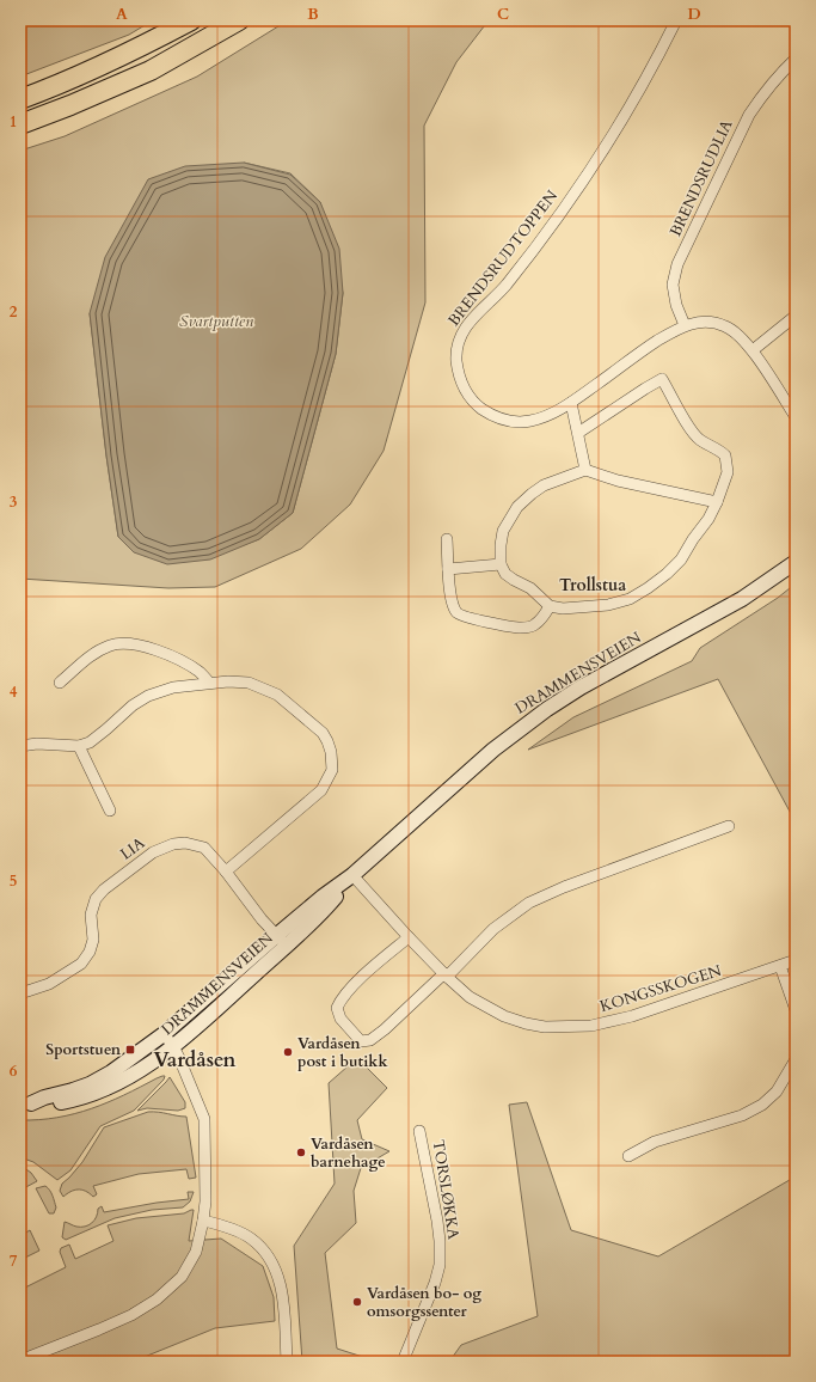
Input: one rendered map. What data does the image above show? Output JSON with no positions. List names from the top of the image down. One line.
{"streets":{"main road":["DRAMMENSVEIEN"],"street":["BRENDSRUDLIA","BRENDSRUDTOPPEN","LIA","KONGSSKOGEN","TORSLØKKA"]},"crossings":[["BRENDSRUDLIA","BRENDSRUDTOPPEN"],["DRAMMENSVEIEN","LIA"],["DRAMMENSVEIEN","KONGSSKOGEN"]],"districts":["Trollstua","Vardåsen"],"water":["Svartputten"],"places":{"transit":["Sportstuen"],"other":["Vardåsen post i butikk","Vardåsen barnehage","Vardåsen bo- og omsorgssenter"]},"grid":{"columns":["A","B","C","D"],"rows":["1","2","3","4","5","6","7"]}}
